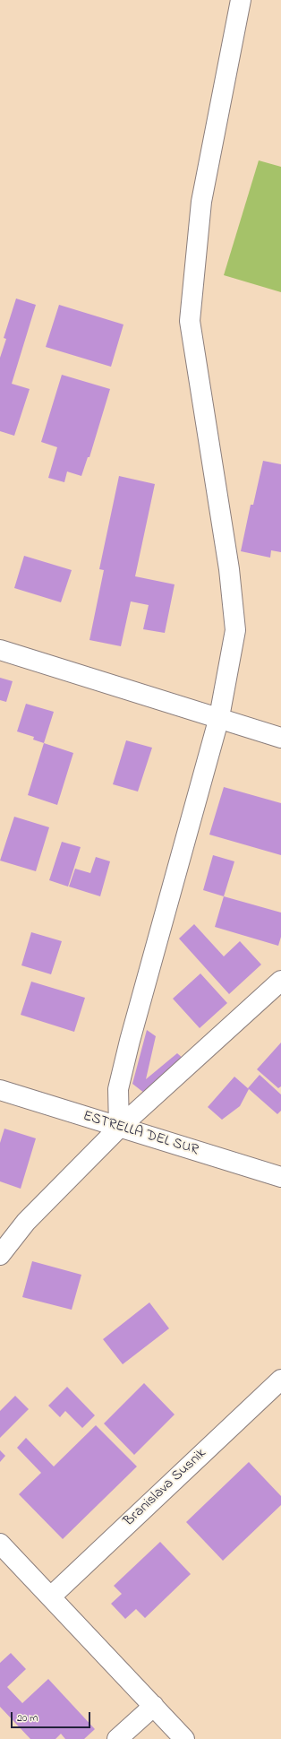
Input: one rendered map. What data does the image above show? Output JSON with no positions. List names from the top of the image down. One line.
{"streets":{"street":["ESTRELLA DEL SUR","Branislava Susnik"]},"scale_bar":"20 m"}
